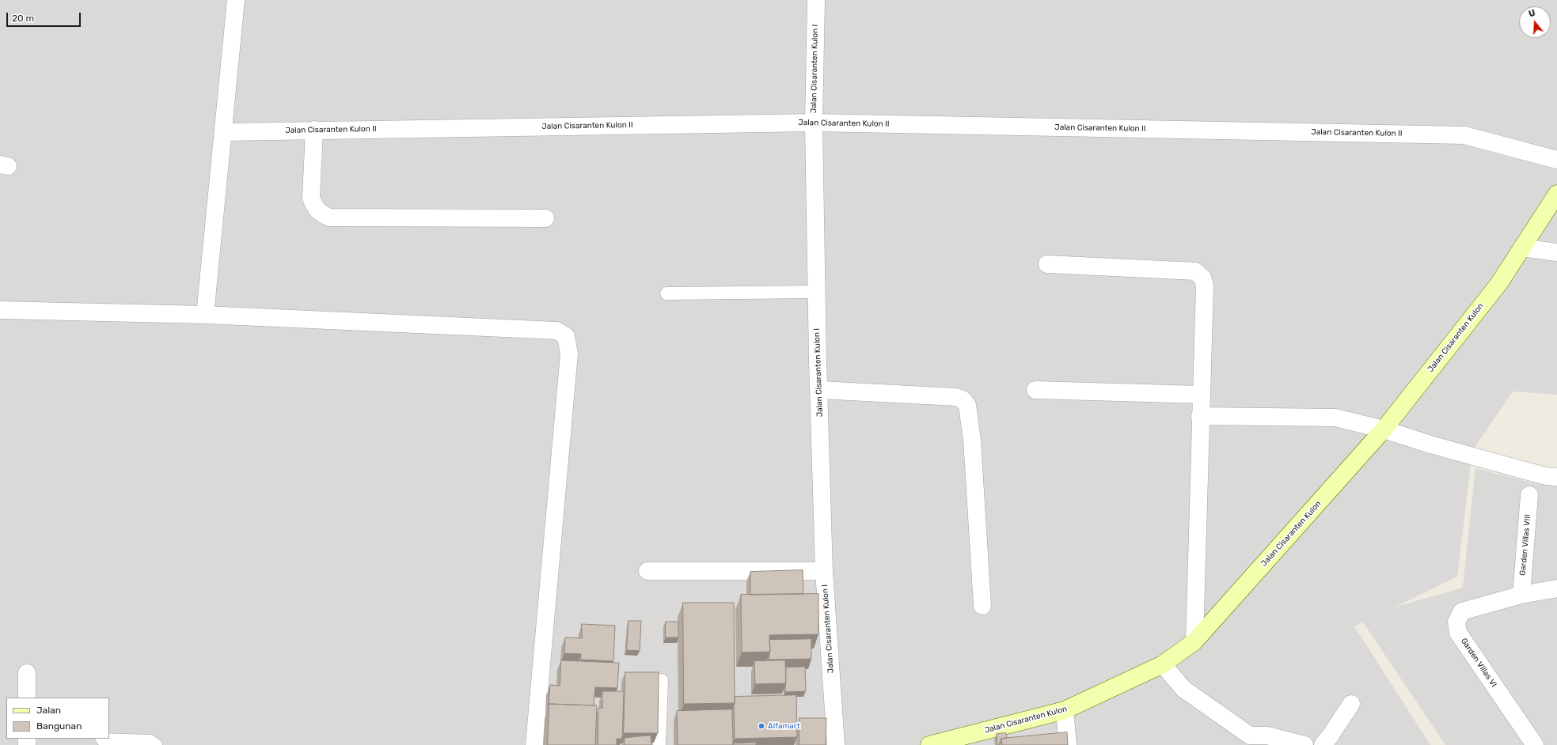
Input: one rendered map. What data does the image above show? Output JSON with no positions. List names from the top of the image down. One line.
{"streets":{"main road":["Jalan Cisaranten Kulon"],"street":["Jalan Cisaranten Kulon I","Jalan Cisaranten Kulon II","Garden Villas VIII","Garden Villas VI"]},"crossings":[["Jalan Cisaranten Kulon I","Jalan Cisaranten Kulon II"],["Garden Villas VIII","Garden Villas VI"]],"places":["Alfamart"],"legend":["Jalan","Bangunan"],"scale_bar":"20 m","north":"top"}
